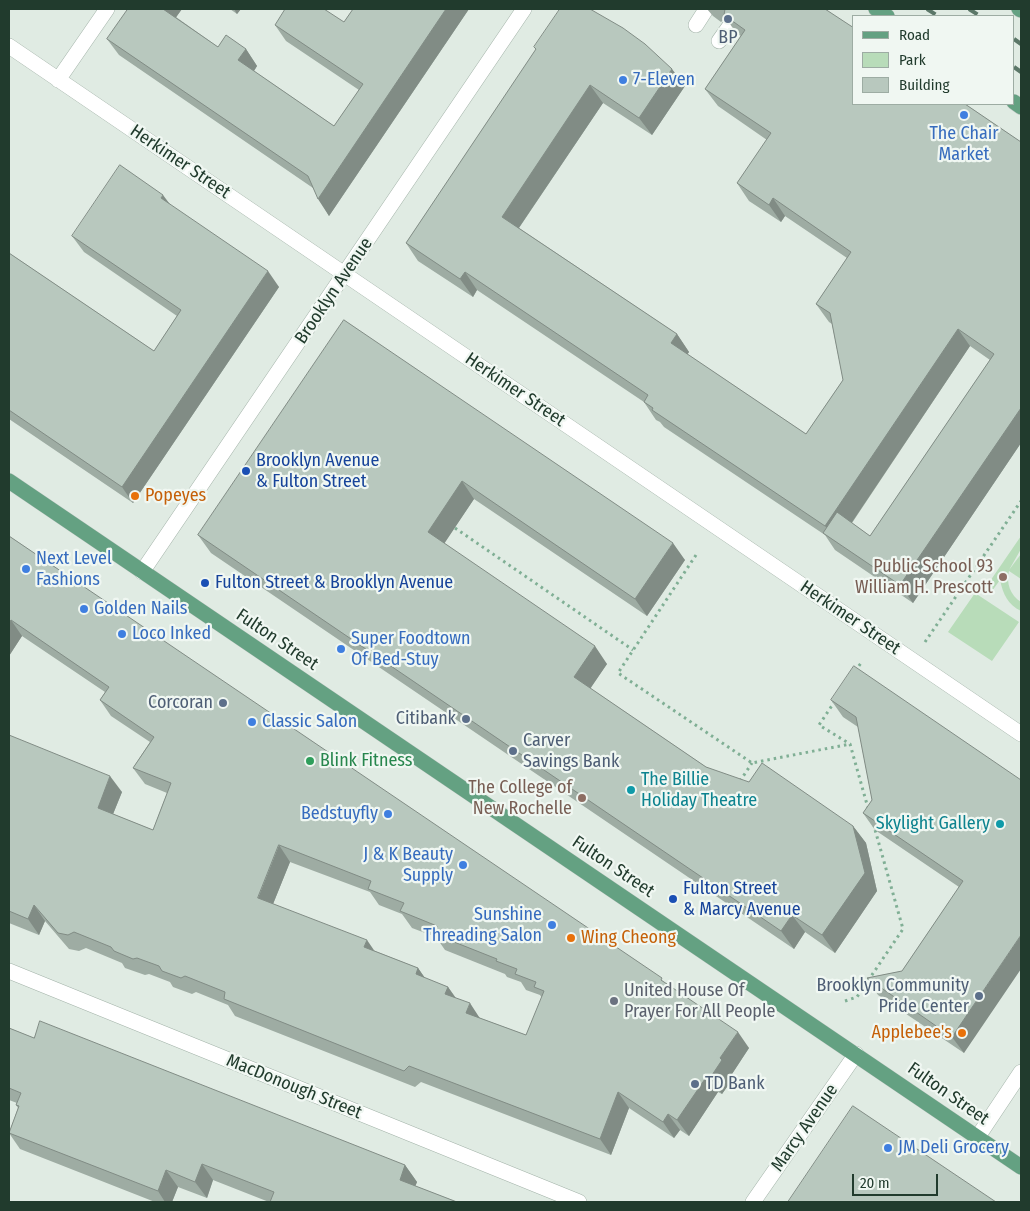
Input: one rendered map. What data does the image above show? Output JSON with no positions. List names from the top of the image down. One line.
{"streets":{"main road":["Fulton Street"],"street":["Herkimer Street","Brooklyn Avenue","MacDonough Street","Marcy Avenue"]},"crossings":[["Herkimer Street","Brooklyn Avenue"],["Brooklyn Avenue","Fulton Street"],["Fulton Street","Marcy Avenue"]],"places":["BP","7-Eleven","The Chair Market","Brooklyn Avenue & Fulton Street","Popeyes","Next Level Fashions","Public School 93 William H. Prescott","Fulton Street & Brooklyn Avenue","Golden Nails","Loco Inked","Super Foodtown Of Bed-Stuy","Corcoran","Citibank","Classic Salon","Carver Savings Bank","Blink Fitness","The Billie Holiday Theatre","The College of New Rochelle","Bedstuyfly","Skylight Gallery","J & K Beauty Supply","Fulton Street & Marcy Avenue","Sunshine Threading Salon","Wing Cheong","Brooklyn Community Pride Center","United House Of Prayer For All People","Applebee's","TD Bank","JM Deli Grocery"],"legend":["Road","Park","Building"],"scale_bar":"20 m"}
